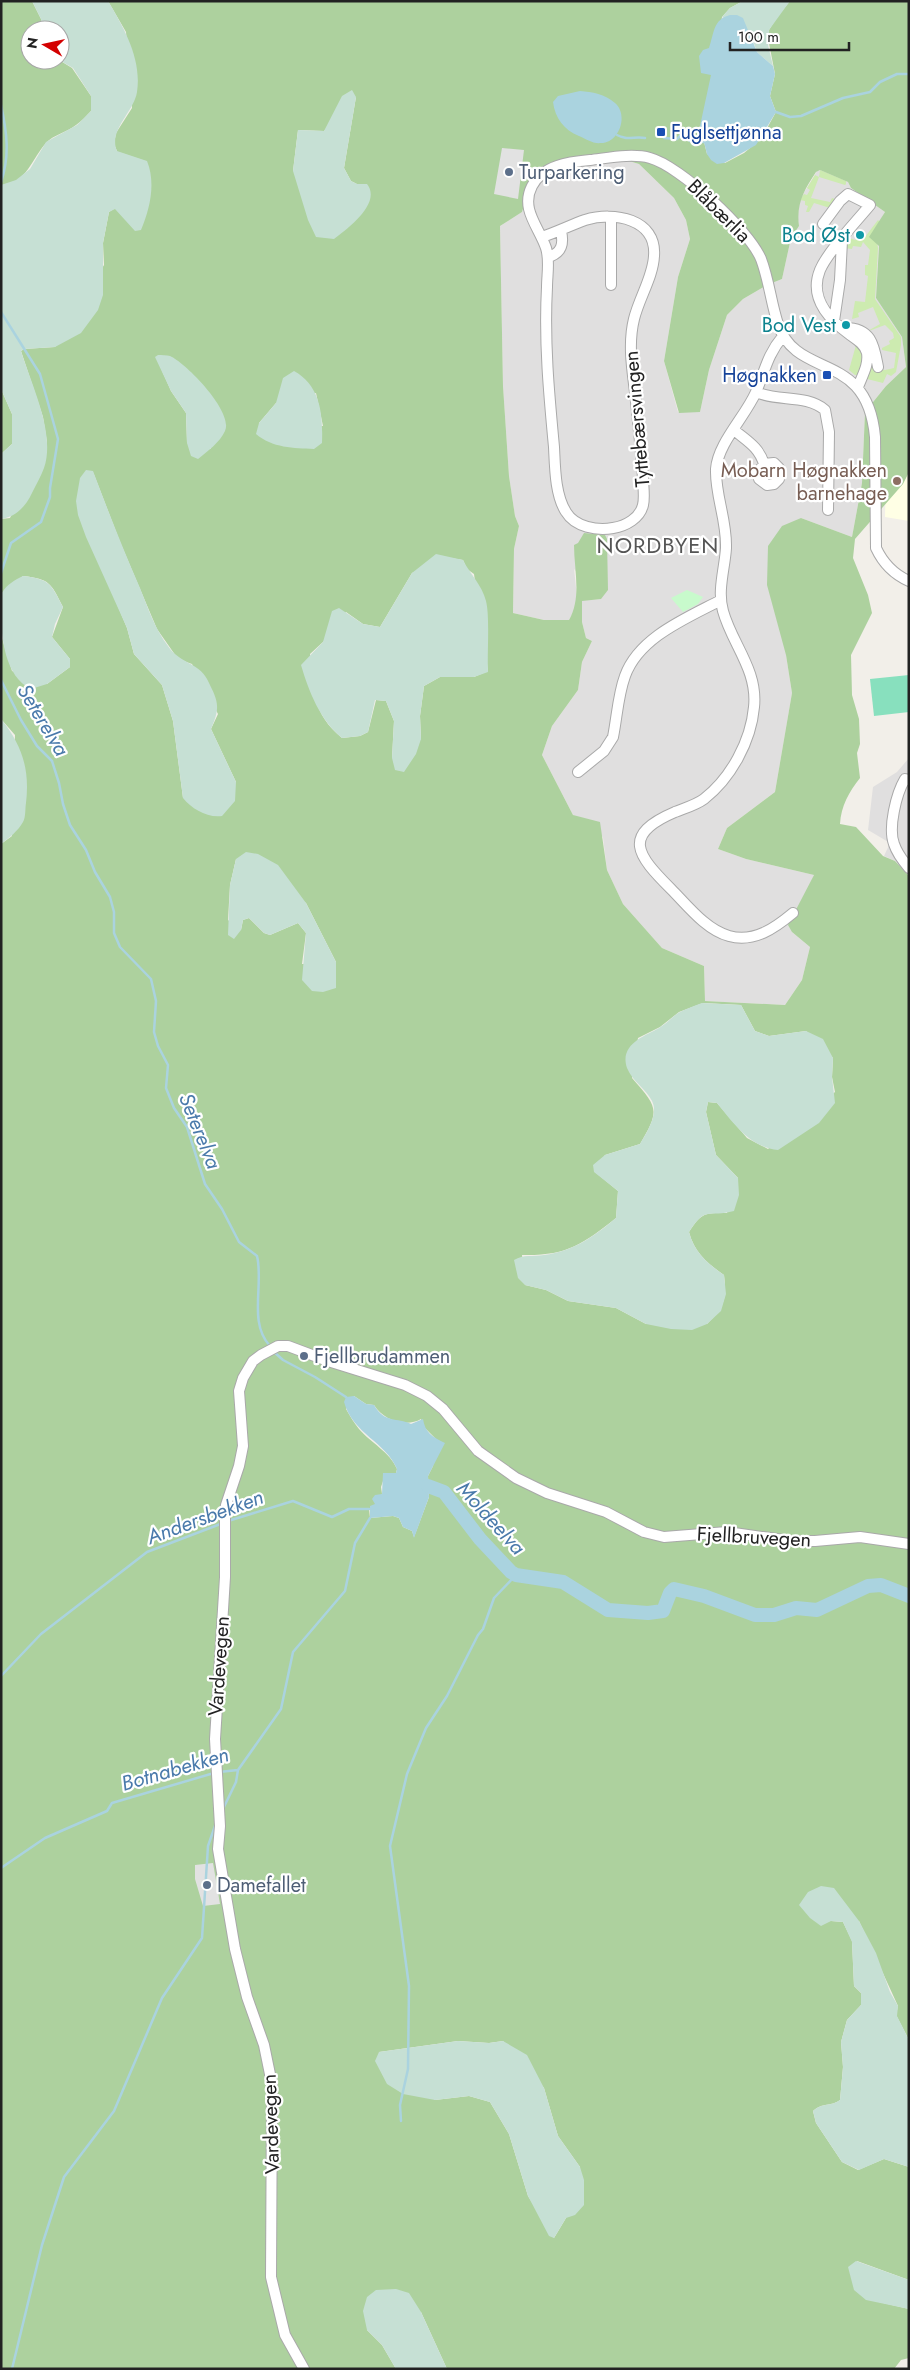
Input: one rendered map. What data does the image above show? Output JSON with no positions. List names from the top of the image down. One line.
{"streets":{"street":["Blåbærlia","Tyttebærsvingen","Fjellbruvegen","Vardevegen"]},"crossings":[["Blåbærlia","Tyttebærsvingen"],["Fjellbruvegen","Vardevegen"]],"districts":["NORDBYEN"],"water":["Seterelva","Andersbekken","Moldeelva","Botnabekken"],"places":{"transit":["Fuglsettjønna","Høgnakken"],"other":["Turparkering","Bod Øst","Bod Vest","Mobarn Høgnakken barnehage","Fjellbrudammen","Damefallet"]},"scale_bar":"100 m","north":"left"}
